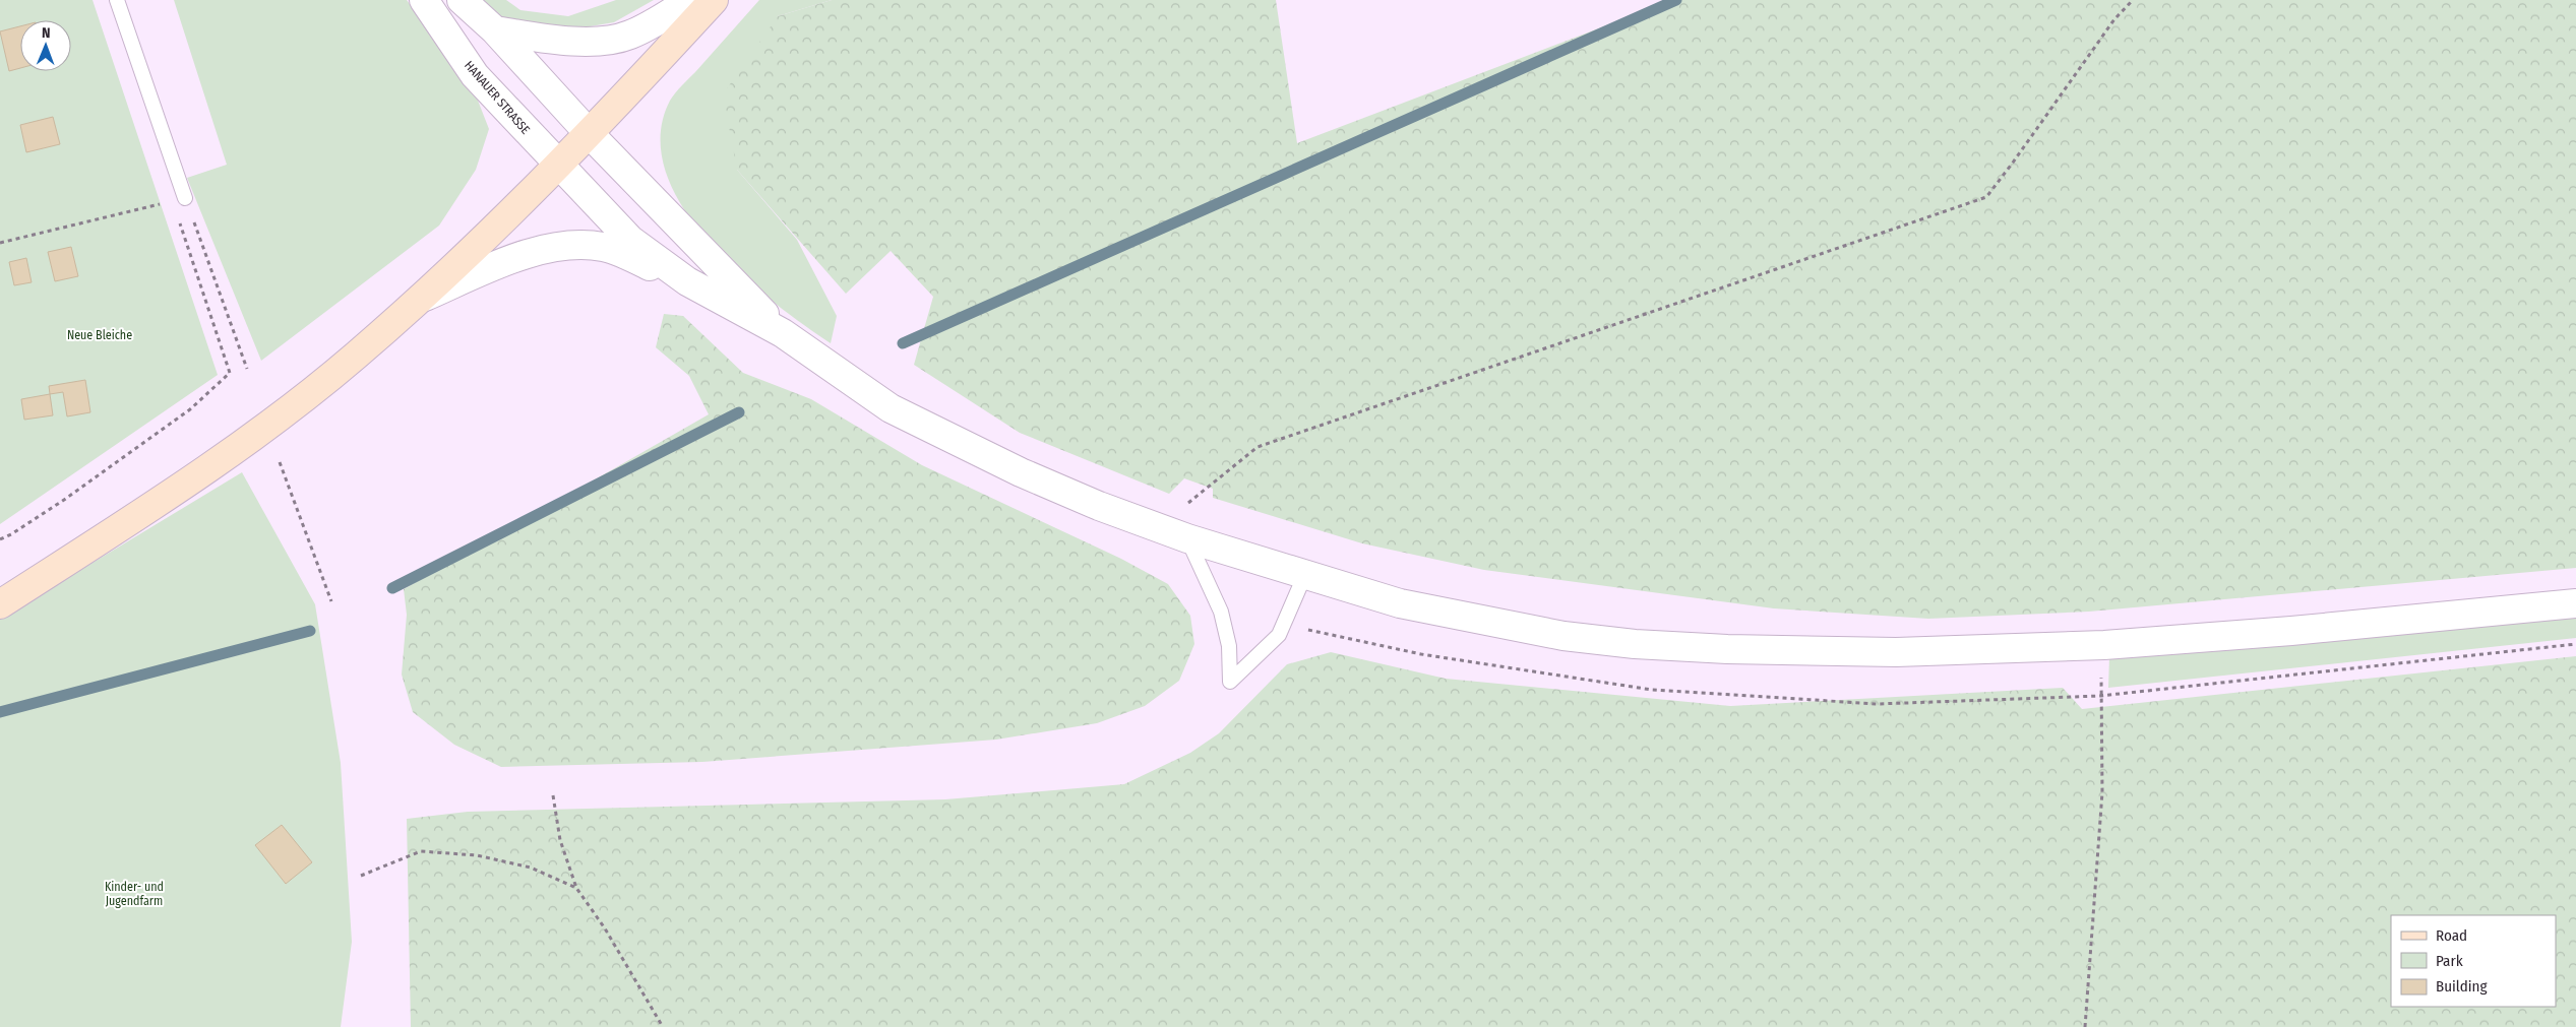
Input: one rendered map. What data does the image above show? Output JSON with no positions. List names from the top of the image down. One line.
{"streets":{"street":["HANAUER STRASSE"]},"parks":["Neue Bleiche","Kinder- und Jugendfarm"],"legend":["Road","Park","Building"],"north":"top"}
